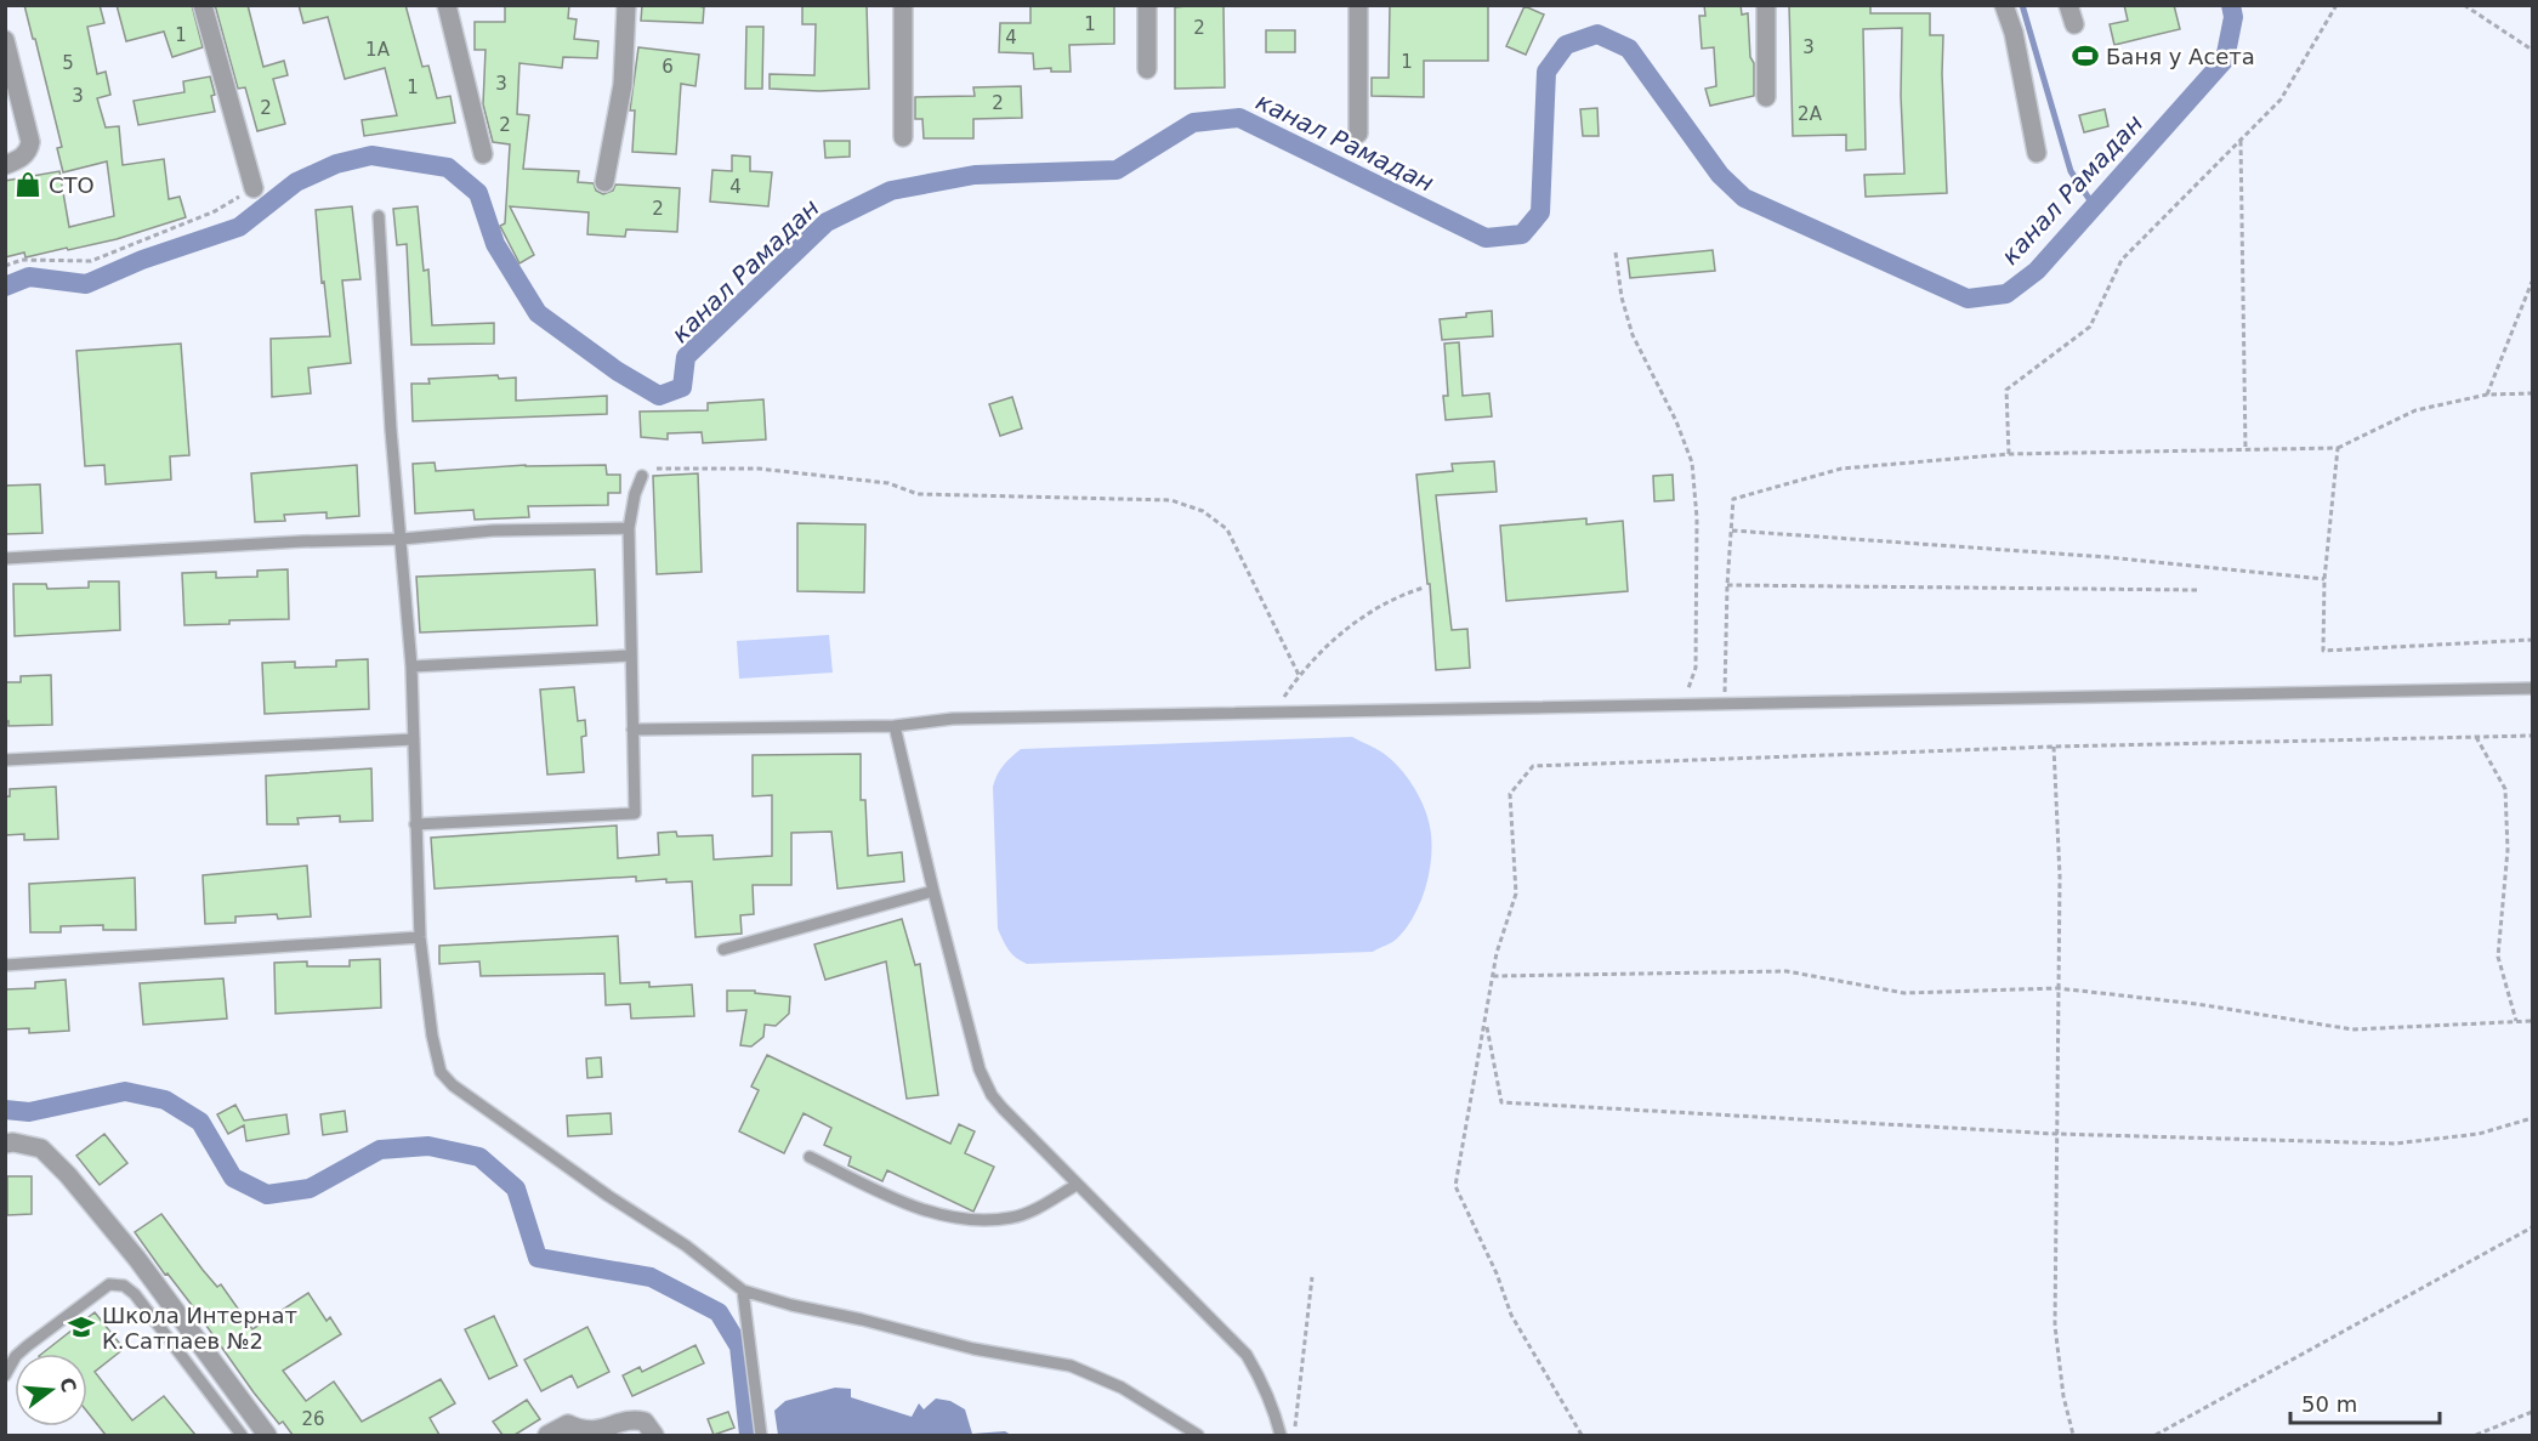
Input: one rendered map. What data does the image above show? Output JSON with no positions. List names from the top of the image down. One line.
{"water":["канал Рамадан"],"places":{"sports":["Баня у Асета"],"shop":["СТО"],"school or university":["Школа Интернат К.Сатпаев №2"]},"house_numbers":["1","2","1","4","3","1А","1","5","6","3","1","3","2","2","2А","2","4","2","26"],"scale_bar":"50 m","north":"right"}
